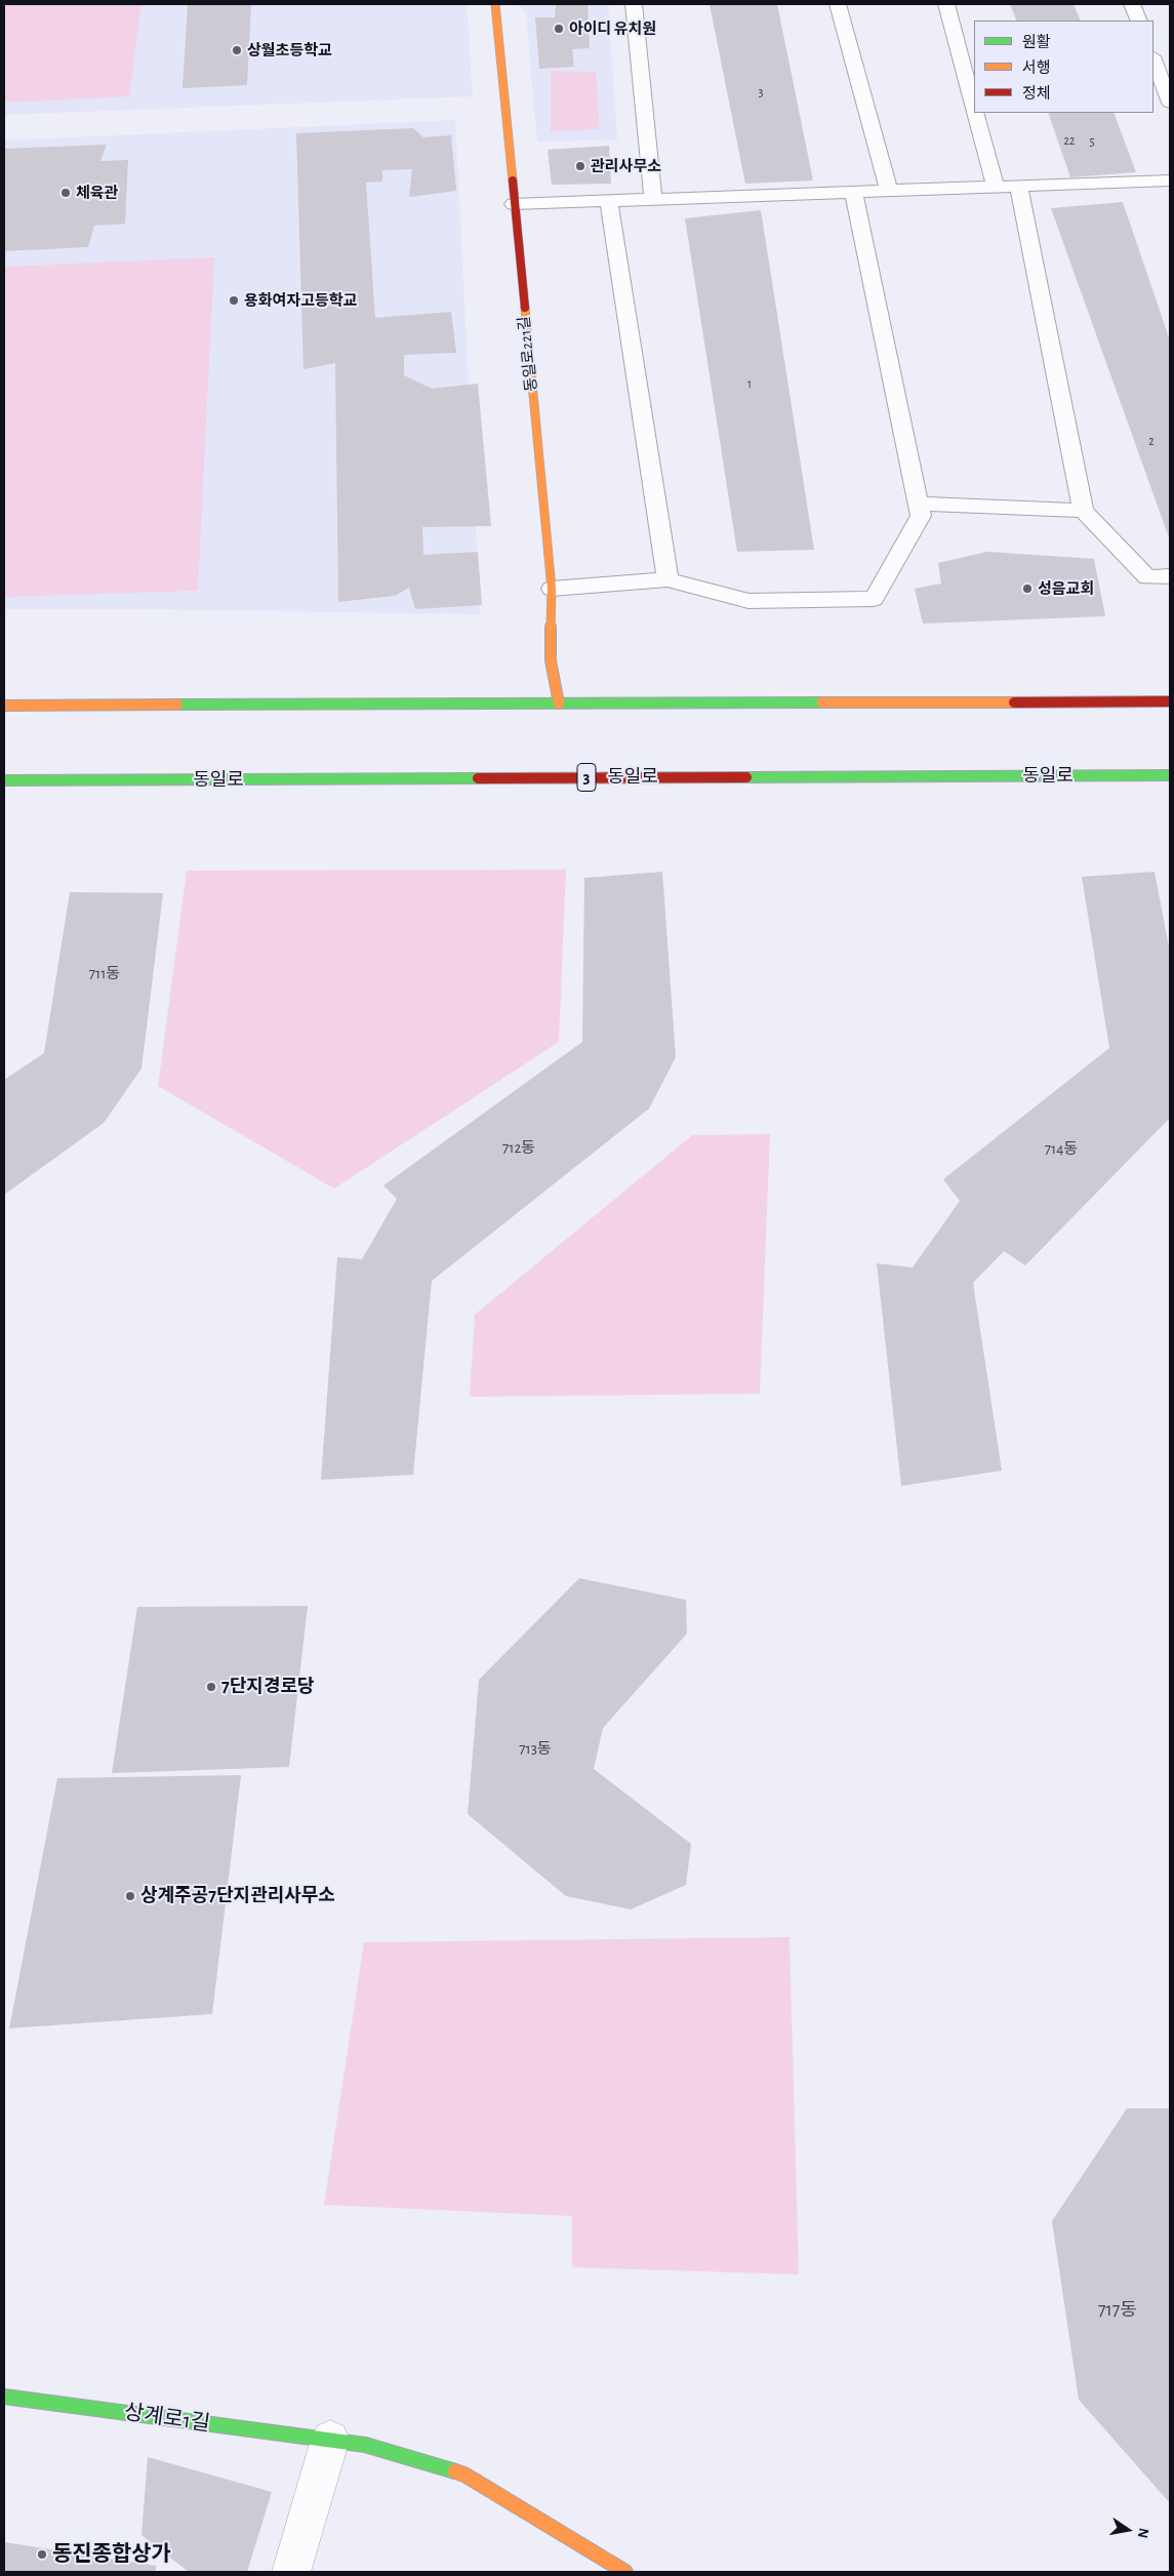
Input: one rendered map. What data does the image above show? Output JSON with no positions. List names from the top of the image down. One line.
{"streets":{"main road":["동일로221길","동일로","3","상계로1길"]},"places":["아이디 유치원","상월초등학교","관리사무소","체육관","용화여자고등학교","성음교회","7단지경로당","상계주공7단지관리사무소","동진종합상가"],"house_numbers":["3","22","5","1","2","711동","712동","714동","713동","717동"],"legend":["원활","서행","정체"],"north":"right"}
